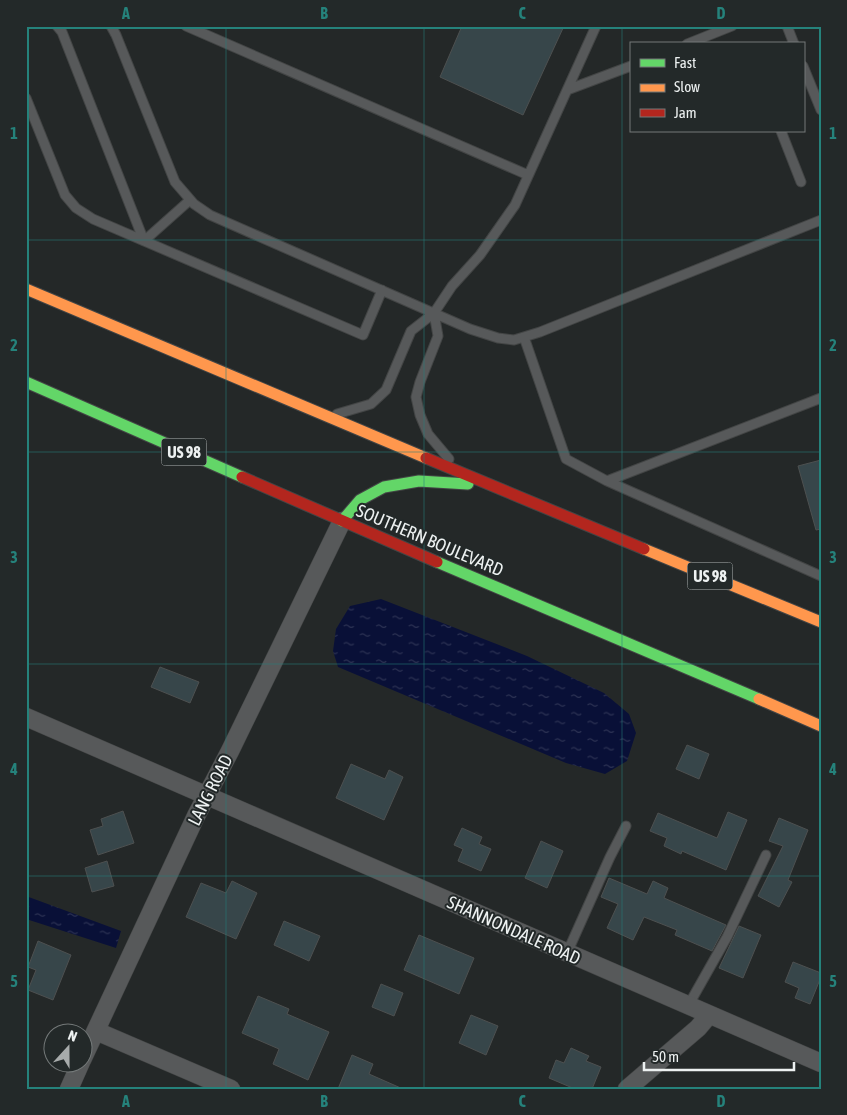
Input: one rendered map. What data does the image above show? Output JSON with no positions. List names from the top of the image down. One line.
{"streets":{"highway":["US 98","SOUTHERN BOULEVARD"],"street":["LANG ROAD","SHANNONDALE ROAD"]},"crossings":[["SOUTHERN BOULEVARD","LANG ROAD"],["LANG ROAD","SHANNONDALE ROAD"]],"legend":["Fast","Slow","Jam"],"scale_bar":"50 m","north":"top","grid":{"columns":["A","B","C","D"],"rows":["1","2","3","4","5"]}}
